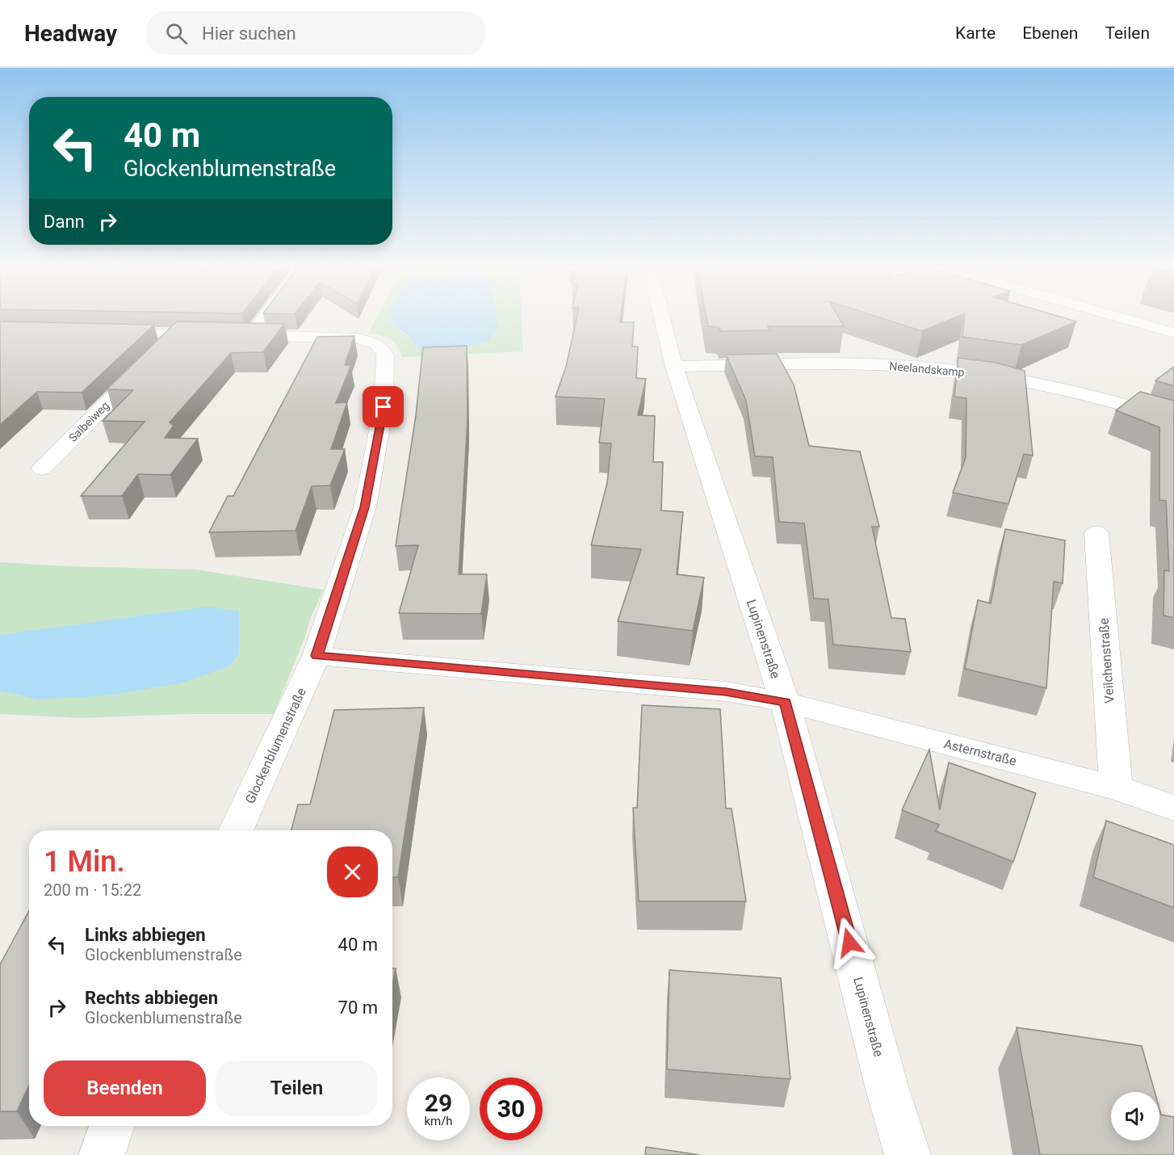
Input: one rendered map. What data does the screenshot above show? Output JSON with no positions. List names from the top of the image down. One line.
{"streets":{"street":["Neelandskamp","Salbeiweg","Lupinenstraße","Veilchenstraße","Glockenblumenstraße","Asternstraße"]},"crossings":[["Neelandskamp","Lupinenstraße"],["Lupinenstraße","Asternstraße"],["Veilchenstraße","Asternstraße"]],"page":{"header":"Headway","search":"Hier suchen","nav":["Karte","Ebenen","Teilen"],"turn":["40 m","Glockenblumenstraße"],"then":"Dann","heading":["1 Min.","200 m · 15:22"],"list":[{"name":"Links abbiegen","note":"Glockenblumenstraße","value":"40 m"},{"name":"Rechts abbiegen","note":"Glockenblumenstraße","value":"70 m"}],"buttons":["Beenden","Teilen"],"speed":"29 km/h","limit":"30"}}
